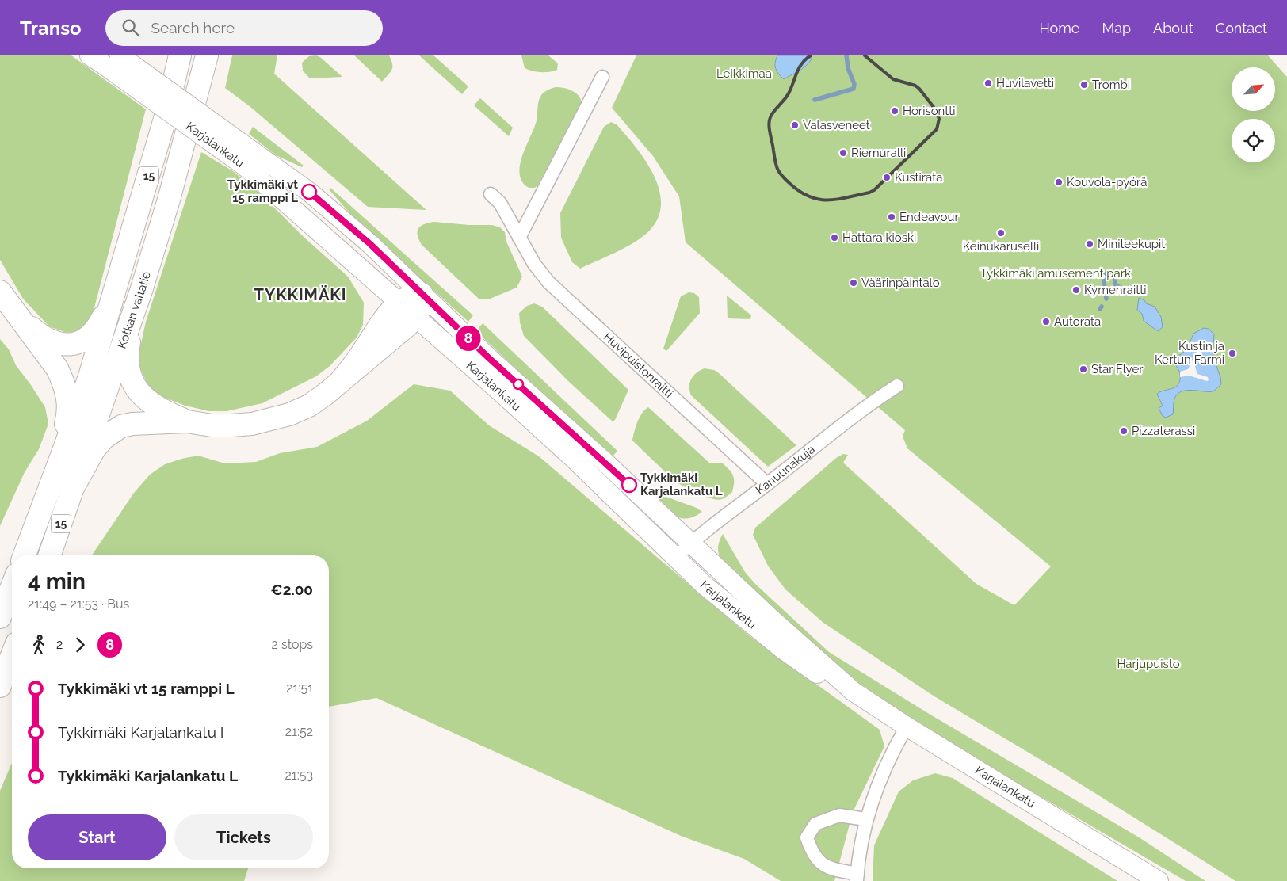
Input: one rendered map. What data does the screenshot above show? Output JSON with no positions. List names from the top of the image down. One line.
{"streets":{"highway":["15","Kotkan valtatie"],"main road":["Karjalankatu"],"street":["Huvipuistonraitti","Kanuunakuja"]},"crossings":[["Karjalankatu","Kanuunakuja"],["Huvipuistonraitti","Kanuunakuja"]],"districts":["TYKKIMÄKI"],"parks":["Leikkimaa","Tykkimäki amusement park","Harjupuisto"],"places":["Huvilavetti","Trombi","Horisontti","Valasveneet","Riemuralli","Kustirata","Kouvola-pyörä","Tykkimäki vt 15 ramppi L","Endeavour","Keinukaruselli","Hattara kioski","Miniteekupit","Väärinpäintalo","Kymenraitti","Autorata","Kustin ja Kertun Farmi","Star Flyer","Pizzaterassi","Tykkimäki Karjalankatu L"],"lines":["bus line 8"],"north":"top right","page":{"header":"Transo","search":"Search here","nav":["Home","Map","About","Contact"],"on_map":"8","heading":["4 min","21:49 – 21:53 · Bus","€2.00"],"legs":["2","8","2 stops"],"list":[{"name":"Tykkimäki vt 15 ramppi L","value":"21:51"},{"name":"Tykkimäki Karjalankatu I","value":"21:52"},{"name":"Tykkimäki Karjalankatu L","value":"21:53"}],"buttons":["Start","Tickets"]}}
